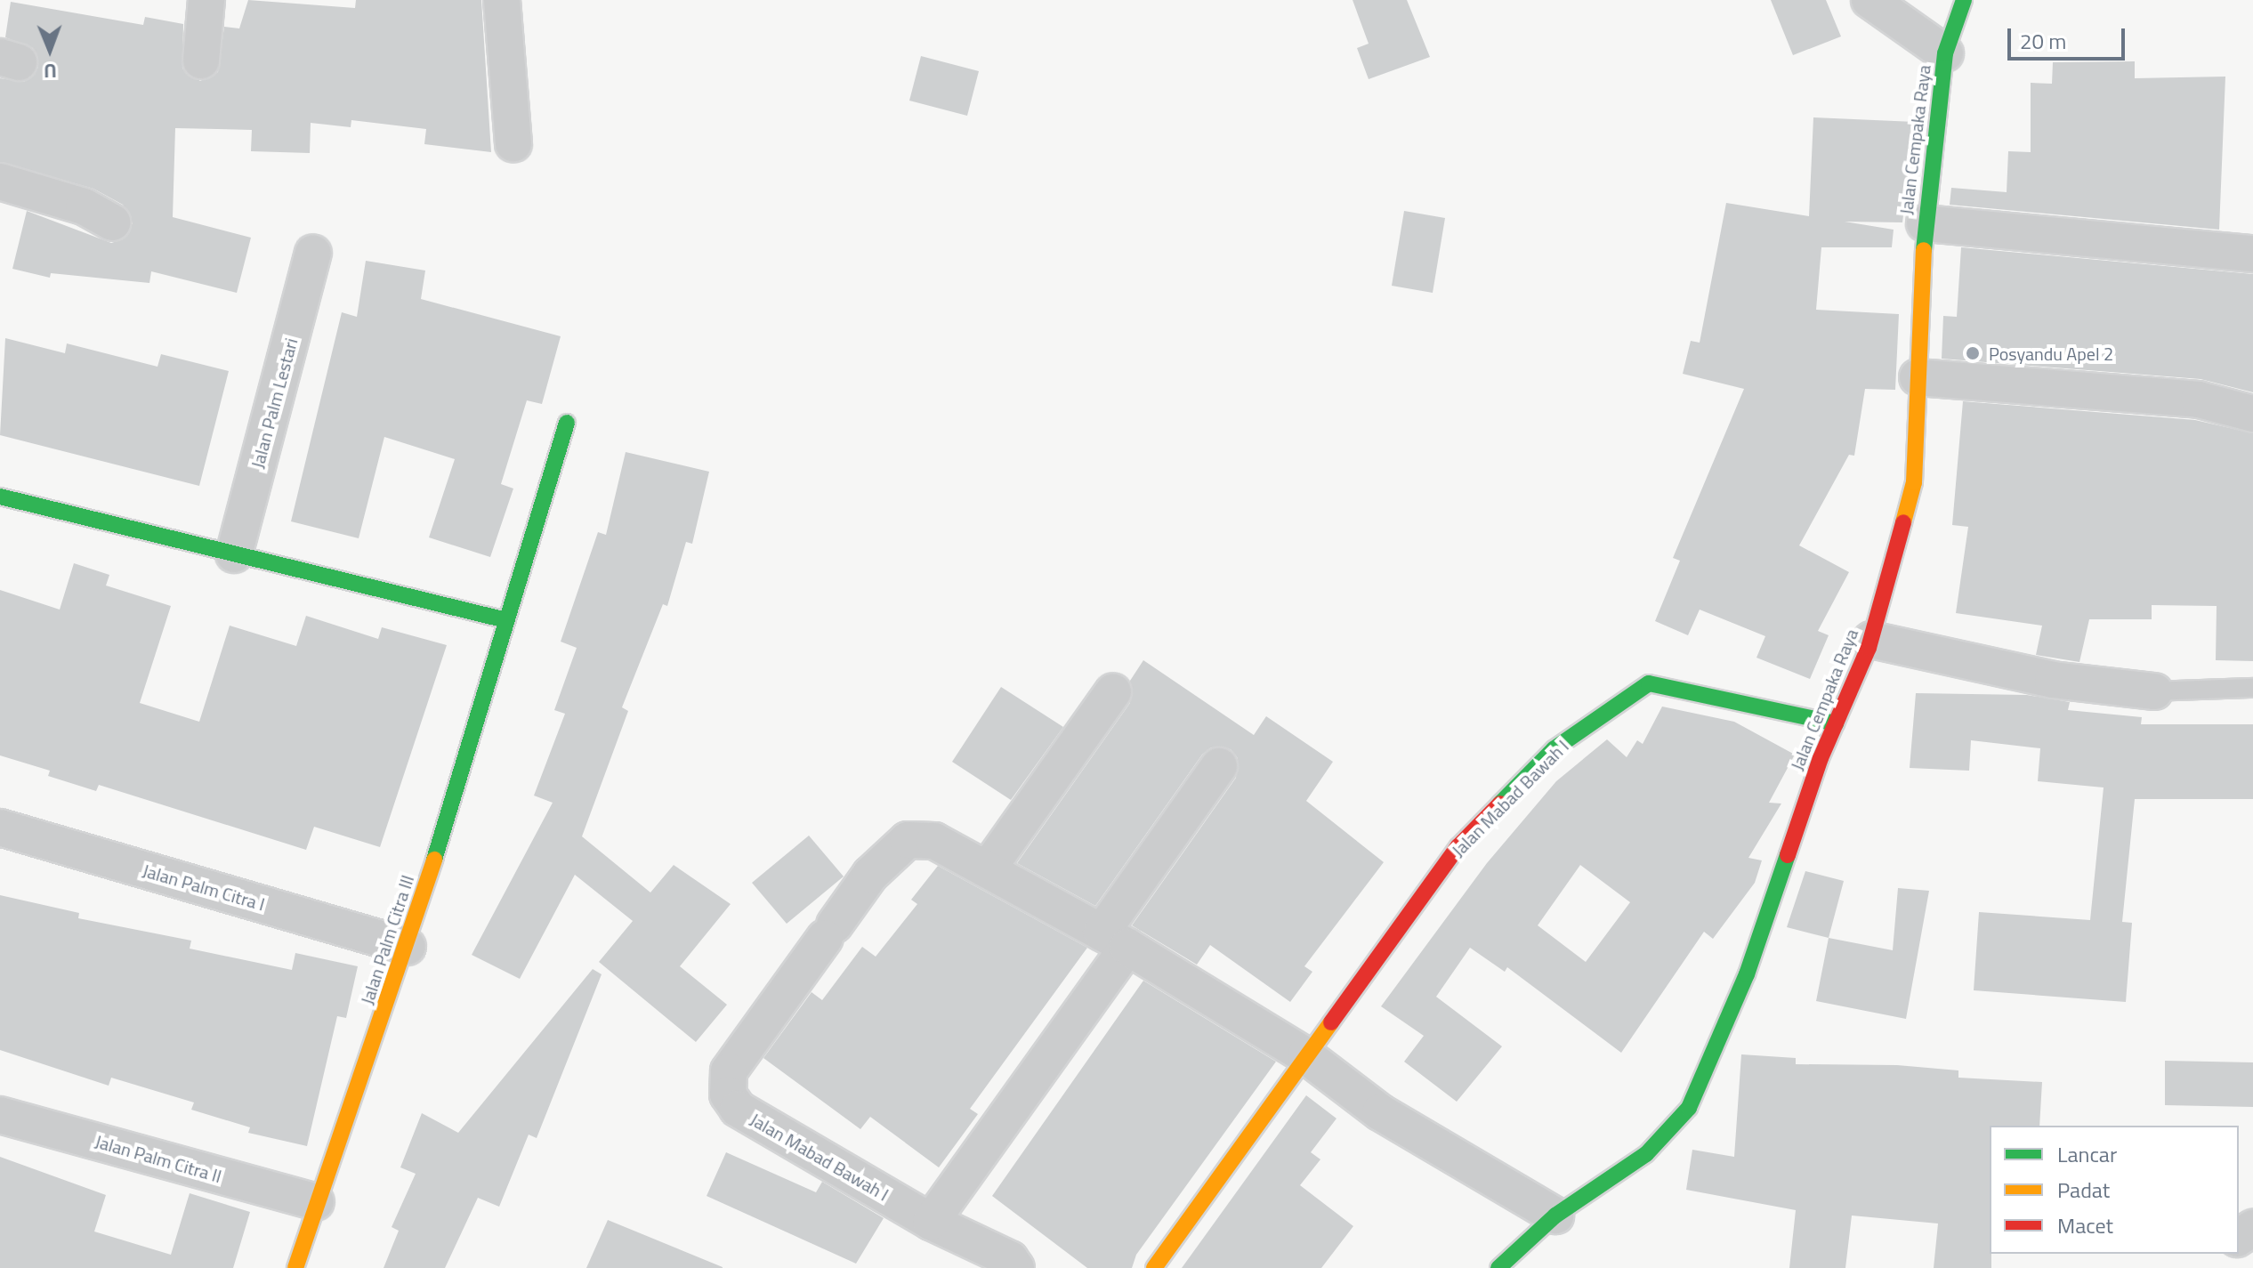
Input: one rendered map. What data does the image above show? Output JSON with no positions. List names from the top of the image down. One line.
{"streets":{"street":["Jalan Cempaka Raya","Jalan Palm Lestari","Jalan Mabad Bawah I","Jalan Palm Citra I","Jalan Palm Citra III","Jalan Palm Citra II"]},"crossings":[["Jalan Cempaka Raya","Jalan Mabad Bawah I"],["Jalan Palm Citra I","Jalan Palm Citra III"],["Jalan Palm Citra III","Jalan Palm Citra II"]],"places":["Posyandu Apel 2"],"legend":["Lancar","Padat","Macet"],"scale_bar":"20 m","north":"bottom"}
